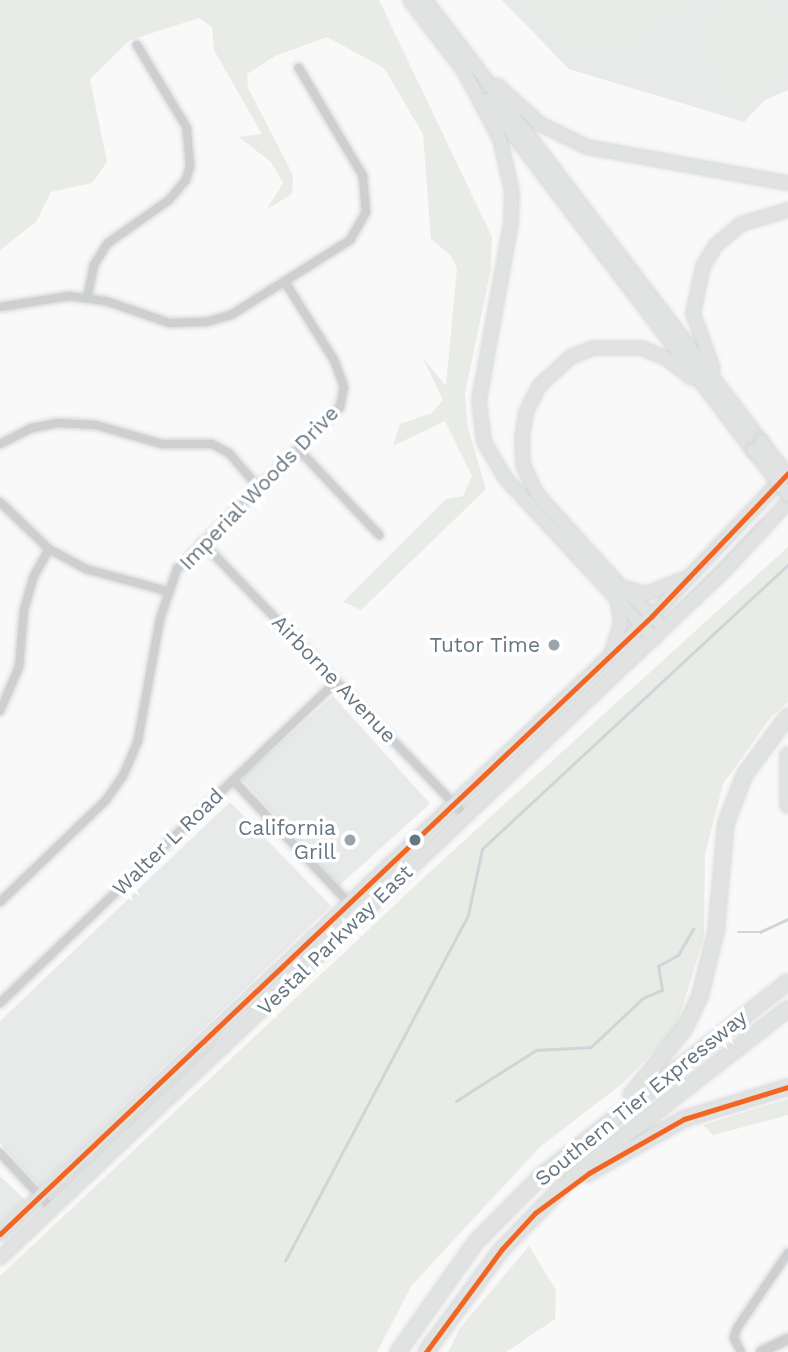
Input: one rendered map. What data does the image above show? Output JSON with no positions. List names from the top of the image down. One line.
{"streets":{"highway":["Southern Tier Expressway"],"main road":["Vestal Parkway East"],"street":["Imperial Woods Drive","Airborne Avenue","Walter L Road"]},"crossings":[["Imperial Woods Drive","Airborne Avenue"],["Airborne Avenue","Walter L Road"],["Airborne Avenue","Vestal Parkway East"]],"places":["Tutor Time","California Grill"]}
